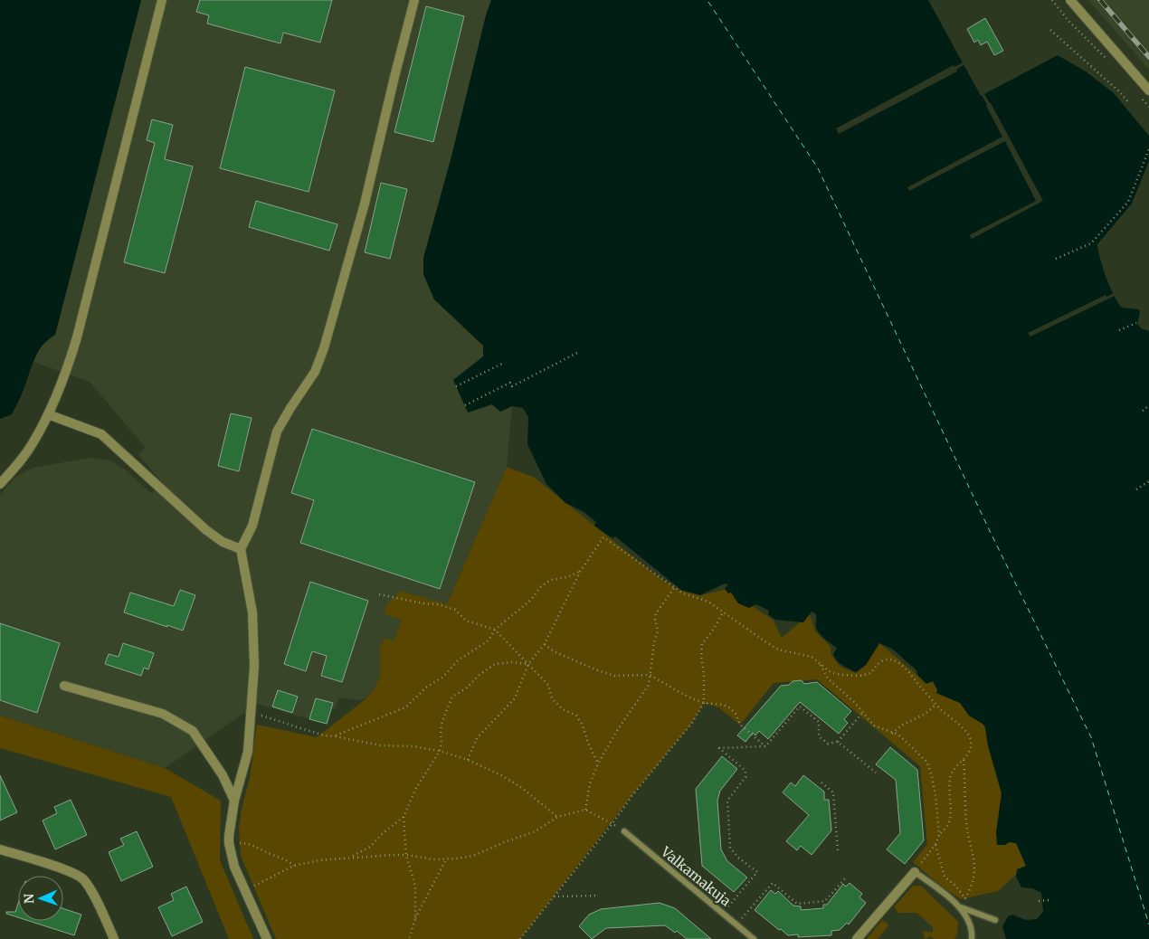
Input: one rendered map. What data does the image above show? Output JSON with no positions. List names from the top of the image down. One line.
{"streets":{"lane":["Valkamakuja"]},"north":"left"}
